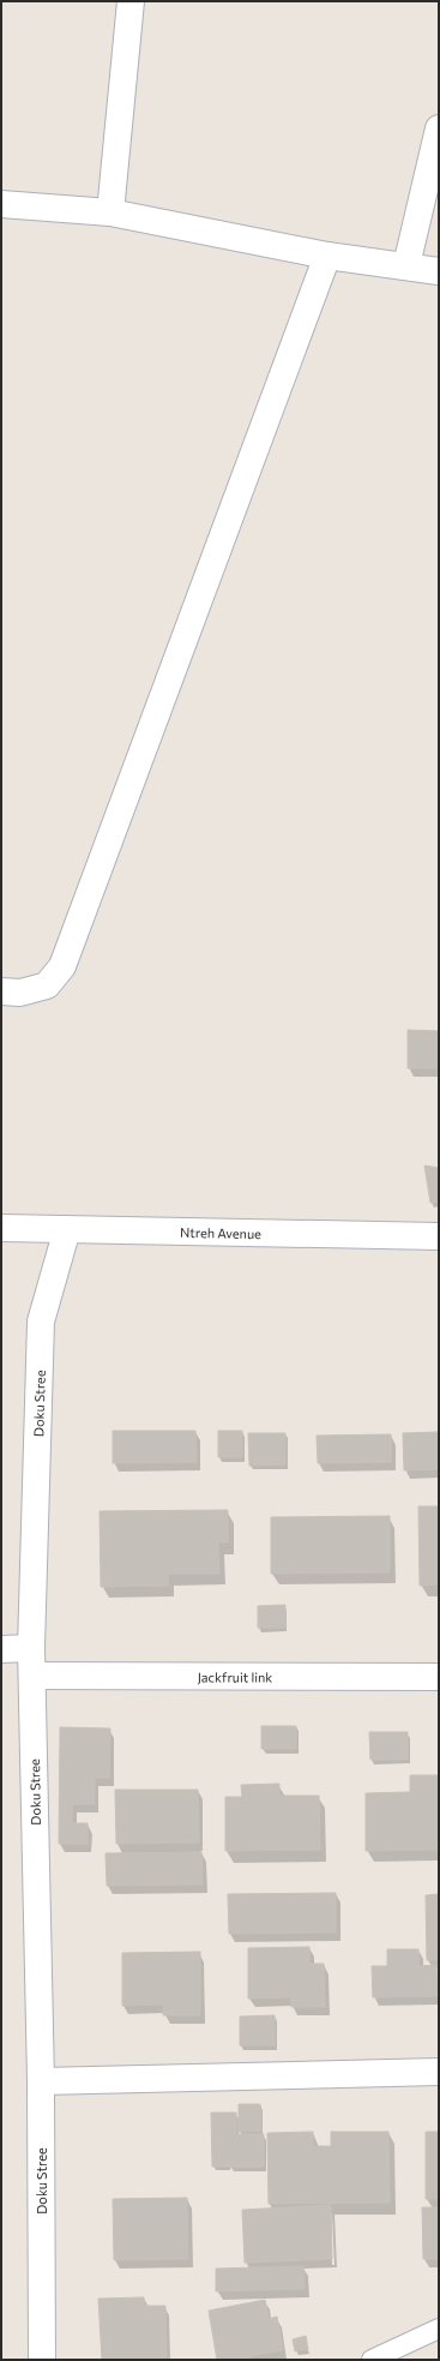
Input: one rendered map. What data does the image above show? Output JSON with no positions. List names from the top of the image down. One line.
{"streets":{"street":["Ntreh Avenue","Doku Stree","Jackfruit link"]},"crossings":[["Ntreh Avenue","Doku Stree"],["Doku Stree","Jackfruit link"]]}
